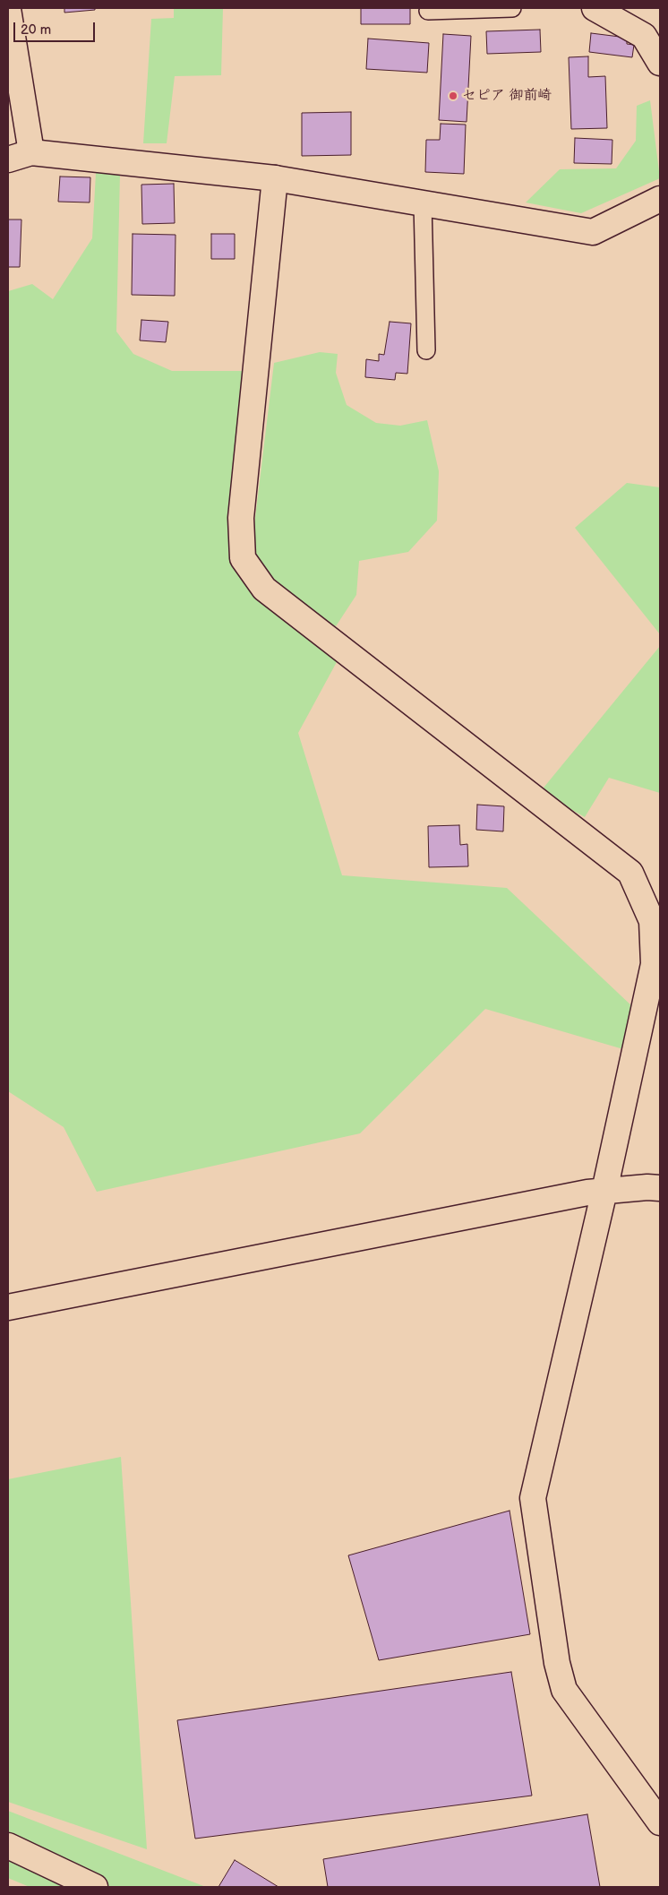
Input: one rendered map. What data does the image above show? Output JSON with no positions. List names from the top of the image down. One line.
{"places":["セピア 御前崎"],"scale_bar":"20 m"}
